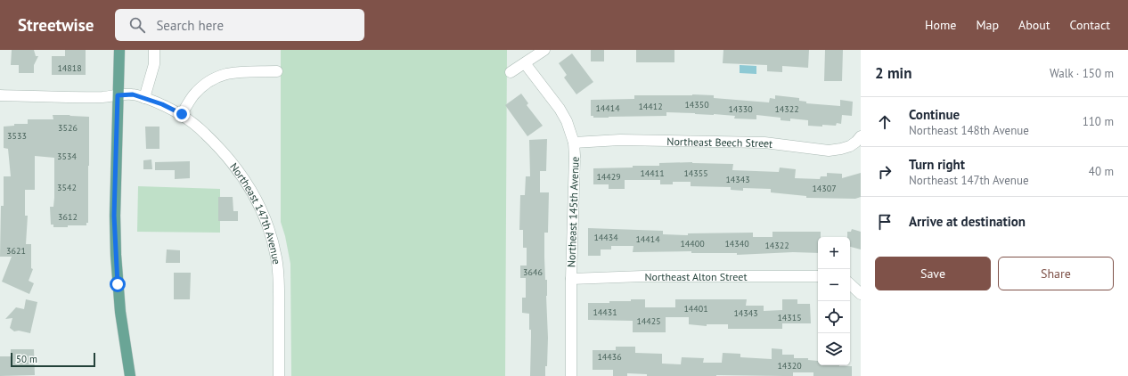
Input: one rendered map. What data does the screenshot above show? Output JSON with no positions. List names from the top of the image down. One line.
{"streets":{"street":["Northeast Beech Street","Northeast 145th Avenue","Northeast 147th Avenue","Northeast Alton Street"]},"crossings":[["Northeast Beech Street","Northeast 145th Avenue"],["Northeast 145th Avenue","Northeast Alton Street"]],"house_numbers":["14818","14350","14412","14414","14330","14322","3526","3533","3534","14411","14355","14429","14343","3542","14307","3612","14434","14414","14400","14340","14322","3621","3646","14401","14431","14343","14315","14425","14436","14320"],"scale_bar":"50 m","page":{"header":"Streetwise","search":"Search here","nav":["Home","Map","About","Contact"],"heading":["2 min","Walk · 150 m"],"list":[["Continue","Northeast 148th Avenue","110 m"],["Turn right","Northeast 147th Avenue","40 m"],"Arrive at destination"],"map_buttons":["+","−"],"buttons":["Save","Share"],"scale":"50 m"}}
